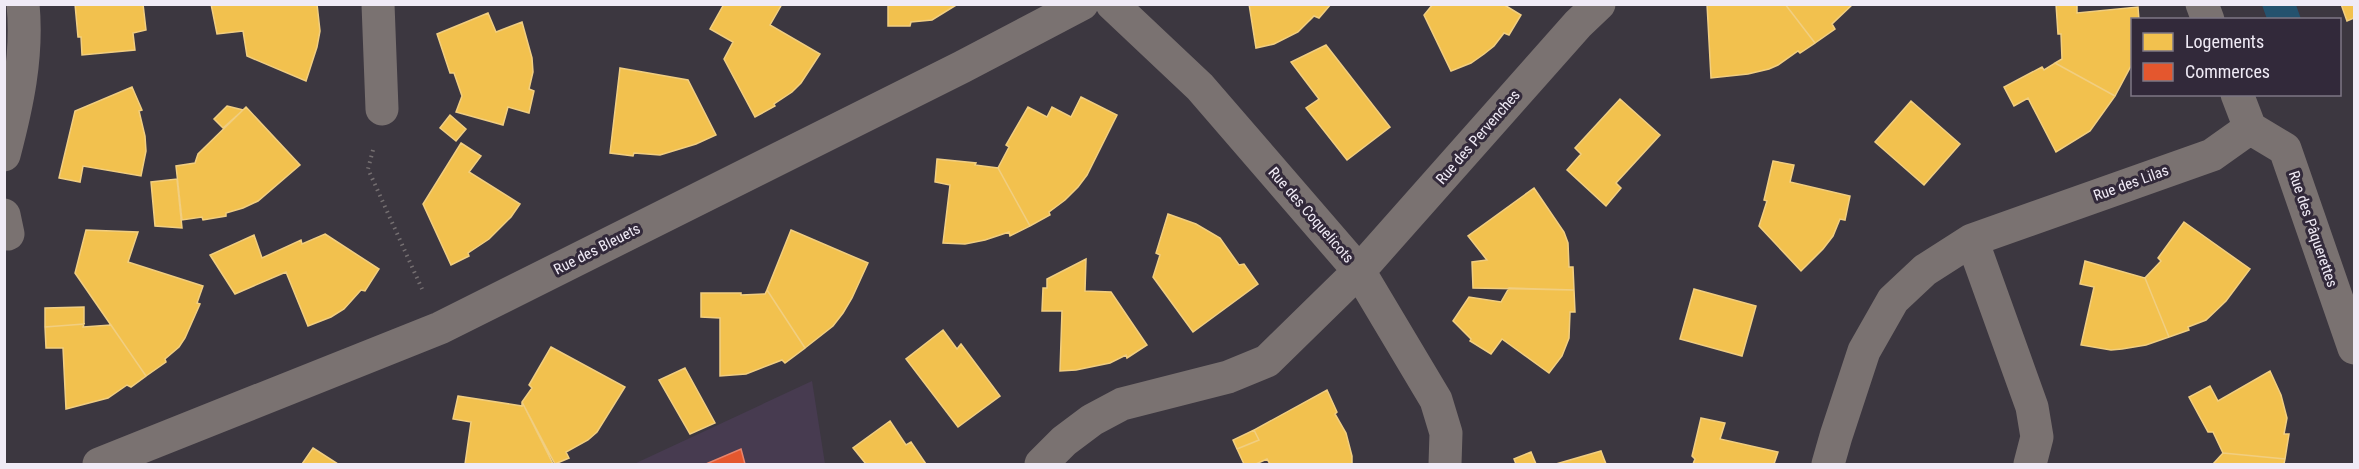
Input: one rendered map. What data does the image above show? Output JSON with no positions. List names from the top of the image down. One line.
{"streets":{"street":["Rue des Pervenches","Rue des Lilas","Rue des Coquelicots","Rue des Pâquerettes","Rue des Bleuets"]},"crossings":[["Rue des Pervenches","Rue des Coquelicots"],["Rue des Lilas","Rue des Pâquerettes"]],"legend":["Logements","Commerces"]}
